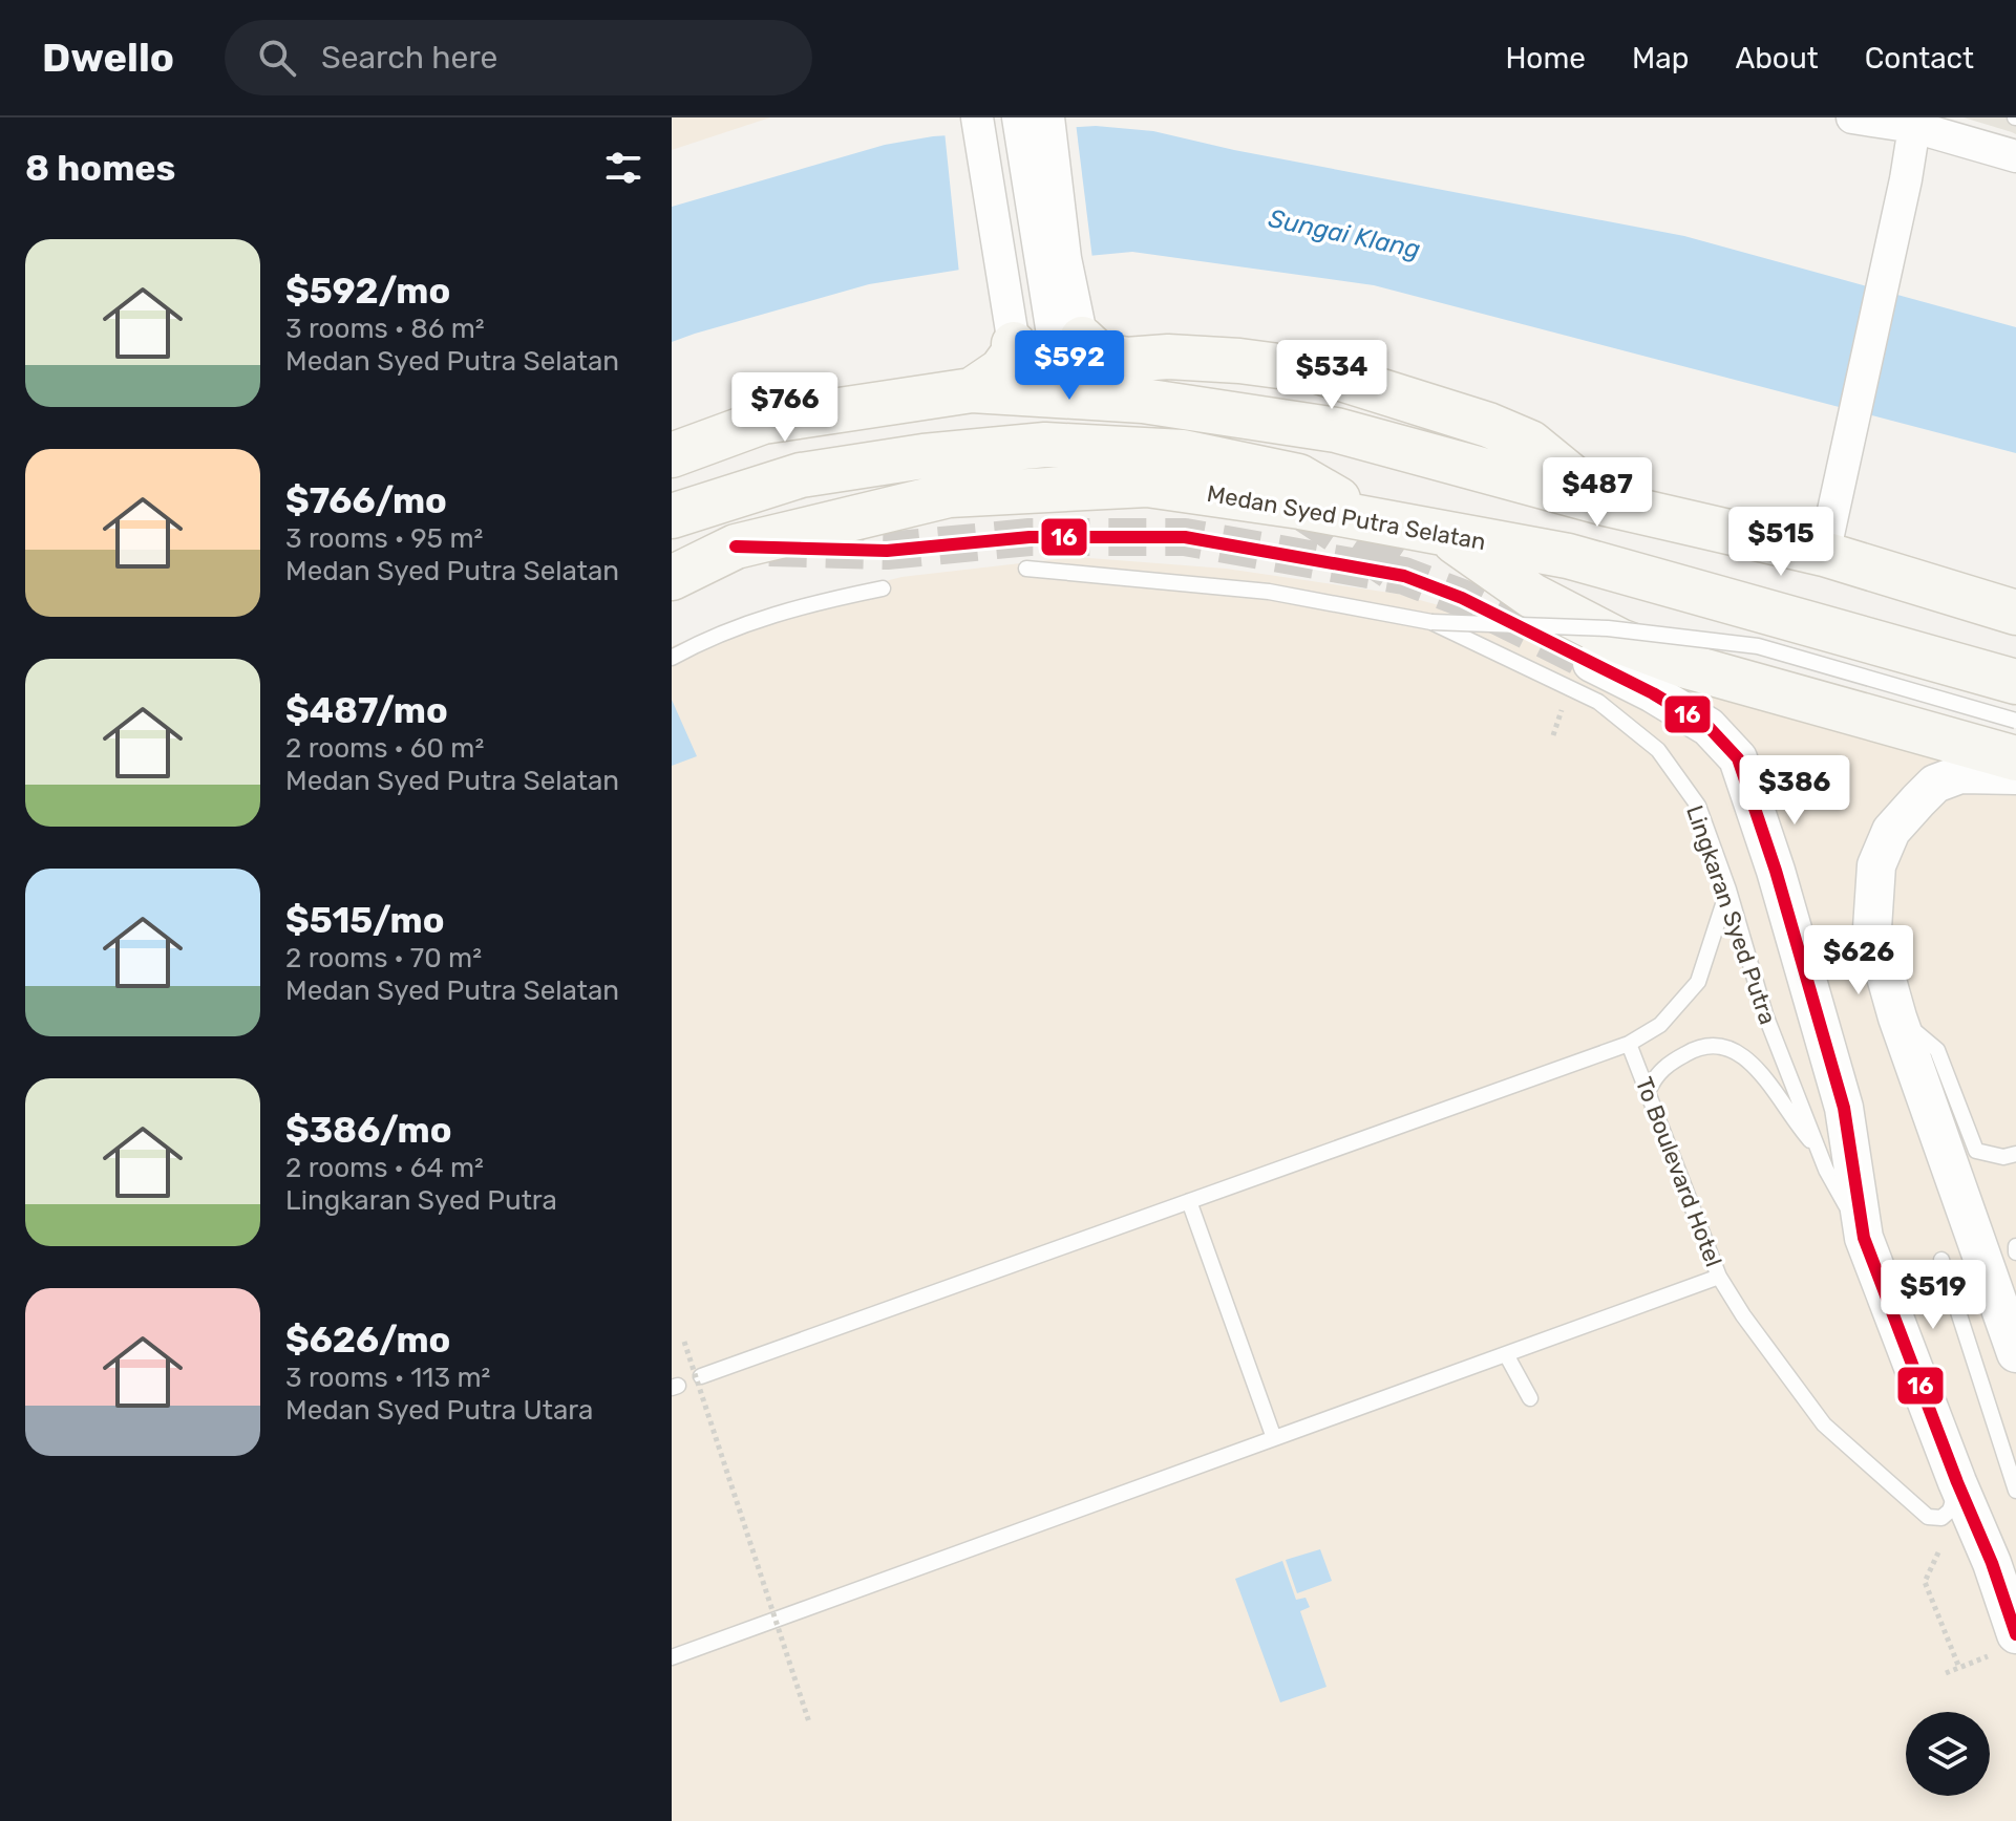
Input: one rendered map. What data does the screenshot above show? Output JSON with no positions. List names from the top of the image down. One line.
{"streets":{"main road":["Medan Syed Putra Selatan"],"street":["Lingkaran Syed Putra"],"lane":["To Boulevard Hotel"]},"water":["Sungai Klang"],"lines":["transit line 16"],"page":{"header":"Dwello","search":"Search here","nav":["Home","Map","About","Contact"],"heading":"8 homes","list":[{"name":"$592/mo","note":"3 rooms · 86 m² · Medan Syed Putra Selatan"},{"name":"$766/mo","note":"3 rooms · 95 m² · Medan Syed Putra Selatan"},{"name":"$487/mo","note":"2 rooms · 60 m² · Medan Syed Putra Selatan"},{"name":"$515/mo","note":"2 rooms · 70 m² · Medan Syed Putra Selatan"},{"name":"$386/mo","note":"2 rooms · 64 m² · Lingkaran Syed Putra"},{"name":"$626/mo","note":"3 rooms · 113 m² · Medan Syed Putra Utara"}],"price":["$592","$534","$766","$487","$515","$386","$626","$519"]}}
